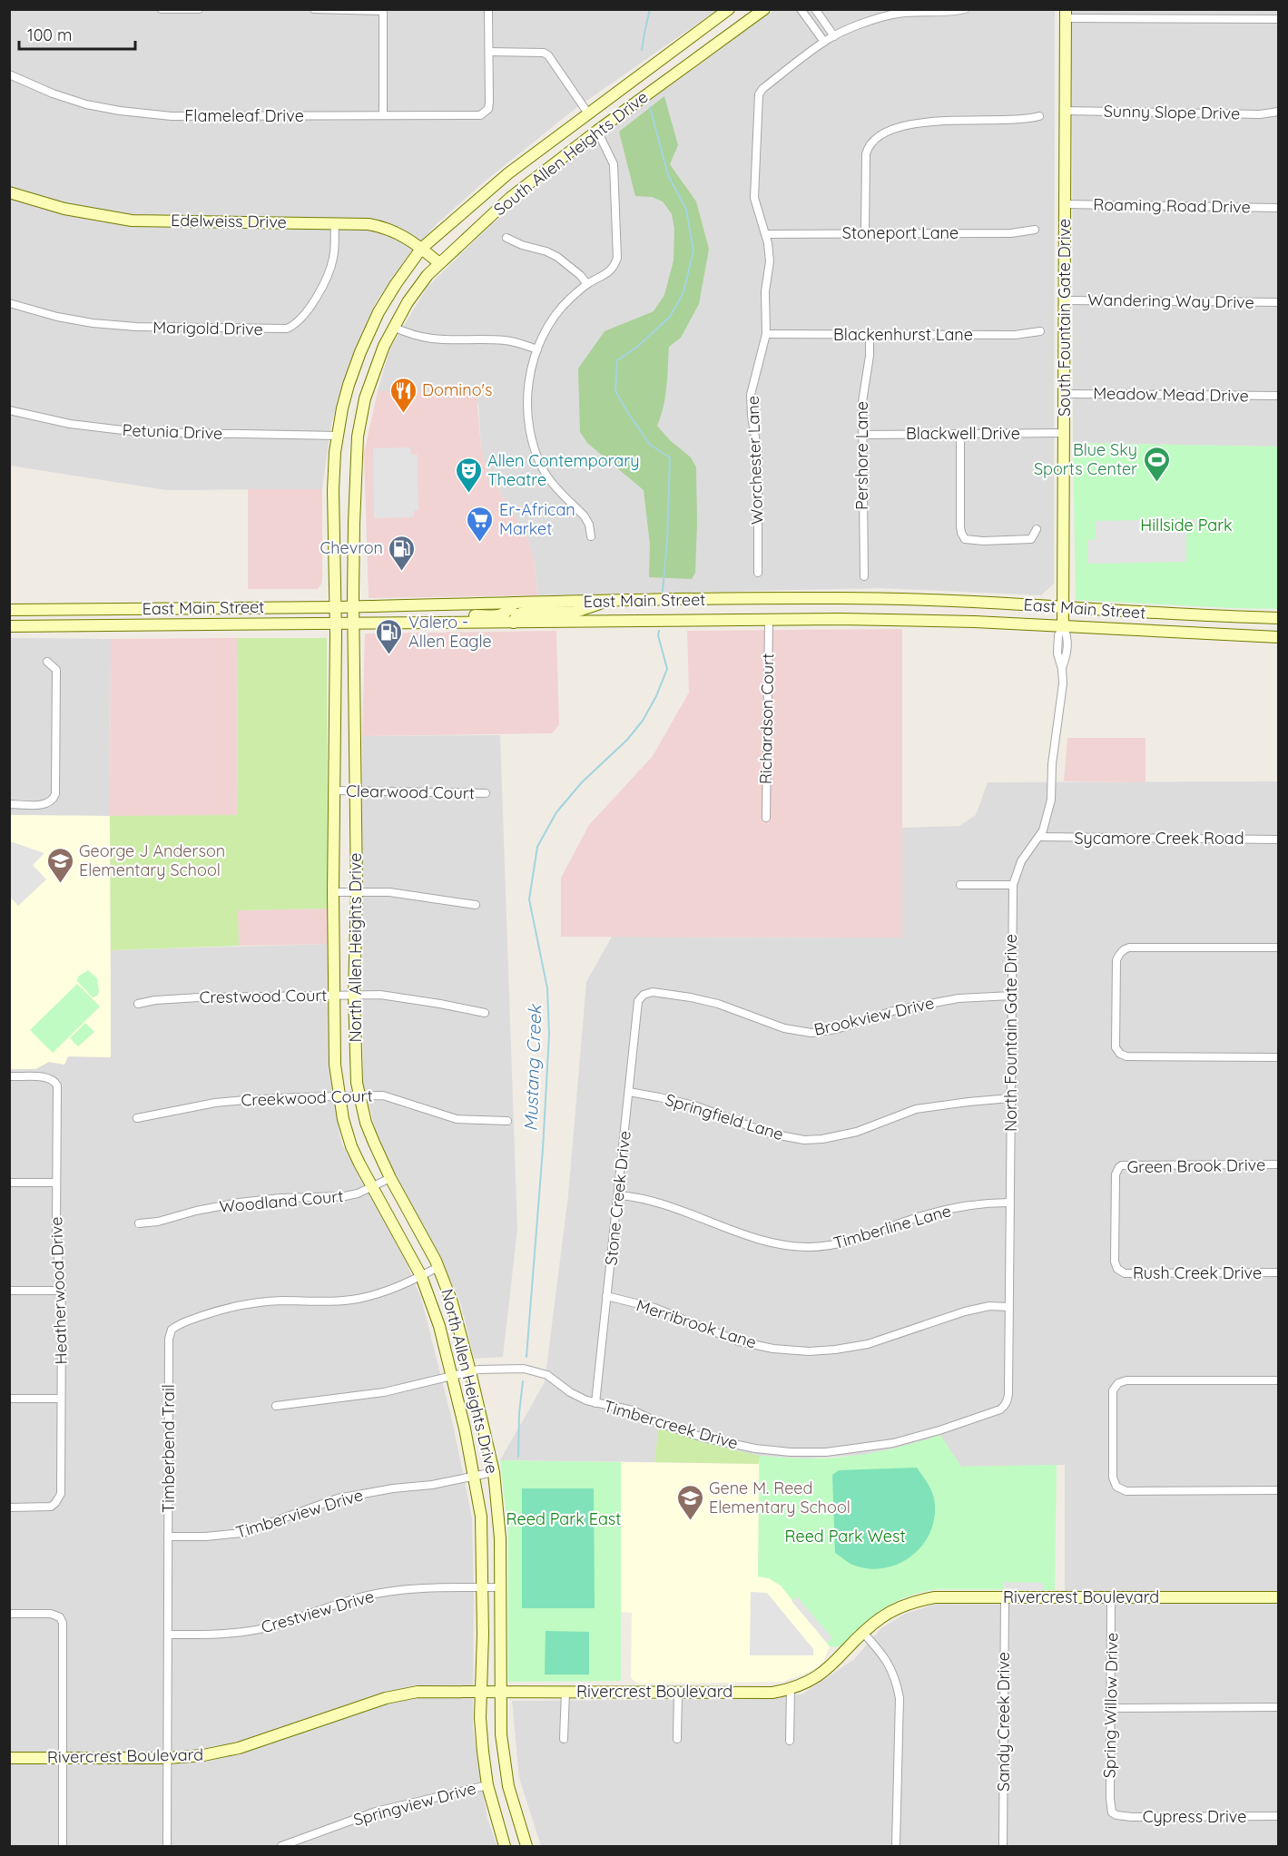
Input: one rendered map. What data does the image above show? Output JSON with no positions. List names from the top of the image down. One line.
{"streets":{"main road":["South Allen Heights Drive","Edelweiss Drive","South Fountain Gate Drive","East Main Street","North Allen Heights Drive","Rivercrest Boulevard"],"street":["Sunny Slope Drive","Flameleaf Drive","Roaming Road Drive","Stoneport Lane","Wandering Way Drive","Marigold Drive","Blackenhurst Lane","Meadow Mead Drive","Petunia Drive","Blackwell Drive","Pershore Lane","Worchester Lane","Richardson Court","Clearwood Court","Sycamore Creek Road","Crestwood Court","Brookview Drive","North Fountain Gate Drive","Creekwood Court","Springfield Lane","Green Brook Drive","Stone Creek Drive","Woodland Court","Timberline Lane","Rush Creek Drive","Heatherwood Drive","Merribrook Lane","Timbercreek Drive","Timberbend Trail","Timberview Drive","Crestview Drive","Spring Willow Drive","Sandy Creek Drive","Springview Drive","Cypress Drive"]},"crossings":[["Sunny Slope Drive","South Fountain Gate Drive"],["South Allen Heights Drive","Edelweiss Drive"],["South Allen Heights Drive","Petunia Drive"],["South Allen Heights Drive","East Main Street"],["South Allen Heights Drive","North Allen Heights Drive"],["Roaming Road Drive","South Fountain Gate Drive"],["Edelweiss Drive","Marigold Drive"],["Stoneport Lane","Worchester Lane"],["Wandering Way Drive","South Fountain Gate Drive"],["South Fountain Gate Drive","Meadow Mead Drive"],["South Fountain Gate Drive","Blackwell Drive"],["South Fountain Gate Drive","East Main Street"],["South Fountain Gate Drive","North Fountain Gate Drive"],["Blackenhurst Lane","Pershore Lane"],["Blackenhurst Lane","Worchester Lane"],["Blackwell Drive","Pershore Lane"],["East Main Street","Richardson Court"],["East Main Street","North Allen Heights Drive"],["East Main Street","North Fountain Gate Drive"],["Clearwood Court","North Allen Heights Drive"],["Sycamore Creek Road","North Fountain Gate Drive"],["North Allen Heights Drive","Crestwood Court"],["North Allen Heights Drive","Creekwood Court"],["North Allen Heights Drive","Woodland Court"],["North Allen Heights Drive","Timbercreek Drive"],["North Allen Heights Drive","Timberbend Trail"],["North Allen Heights Drive","Timberview Drive"],["North Allen Heights Drive","Rivercrest Boulevard"],["North Allen Heights Drive","Crestview Drive"],["North Allen Heights Drive","Springview Drive"],["Brookview Drive","North Fountain Gate Drive"],["Brookview Drive","Stone Creek Drive"],["North Fountain Gate Drive","Springfield Lane"],["North Fountain Gate Drive","Timberline Lane"],["North Fountain Gate Drive","Merribrook Lane"],["North Fountain Gate Drive","Timbercreek Drive"],["Springfield Lane","Stone Creek Drive"],["Green Brook Drive","Rush Creek Drive"],["Stone Creek Drive","Timberline Lane"],["Stone Creek Drive","Merribrook Lane"],["Stone Creek Drive","Timbercreek Drive"],["Timberbend Trail","Timberview Drive"],["Timberbend Trail","Rivercrest Boulevard"],["Timberbend Trail","Crestview Drive"],["Rivercrest Boulevard","Spring Willow Drive"],["Rivercrest Boulevard","Sandy Creek Drive"],["Spring Willow Drive","Cypress Drive"]],"water":["Mustang Creek"],"parks":["Hillside Park","Reed Park East","Reed Park West"],"places":{"restaurant":["Domino's"],"sports":["Blue Sky Sports Center"],"theatre":["Allen Contemporary Theatre"],"supermarket":["Er-African Market"],"fuel station":["Chevron","Valero - Allen Eagle"],"school or university":["George J Anderson Elementary School","Gene M. Reed Elementary School"]},"scale_bar":"100 m"}
